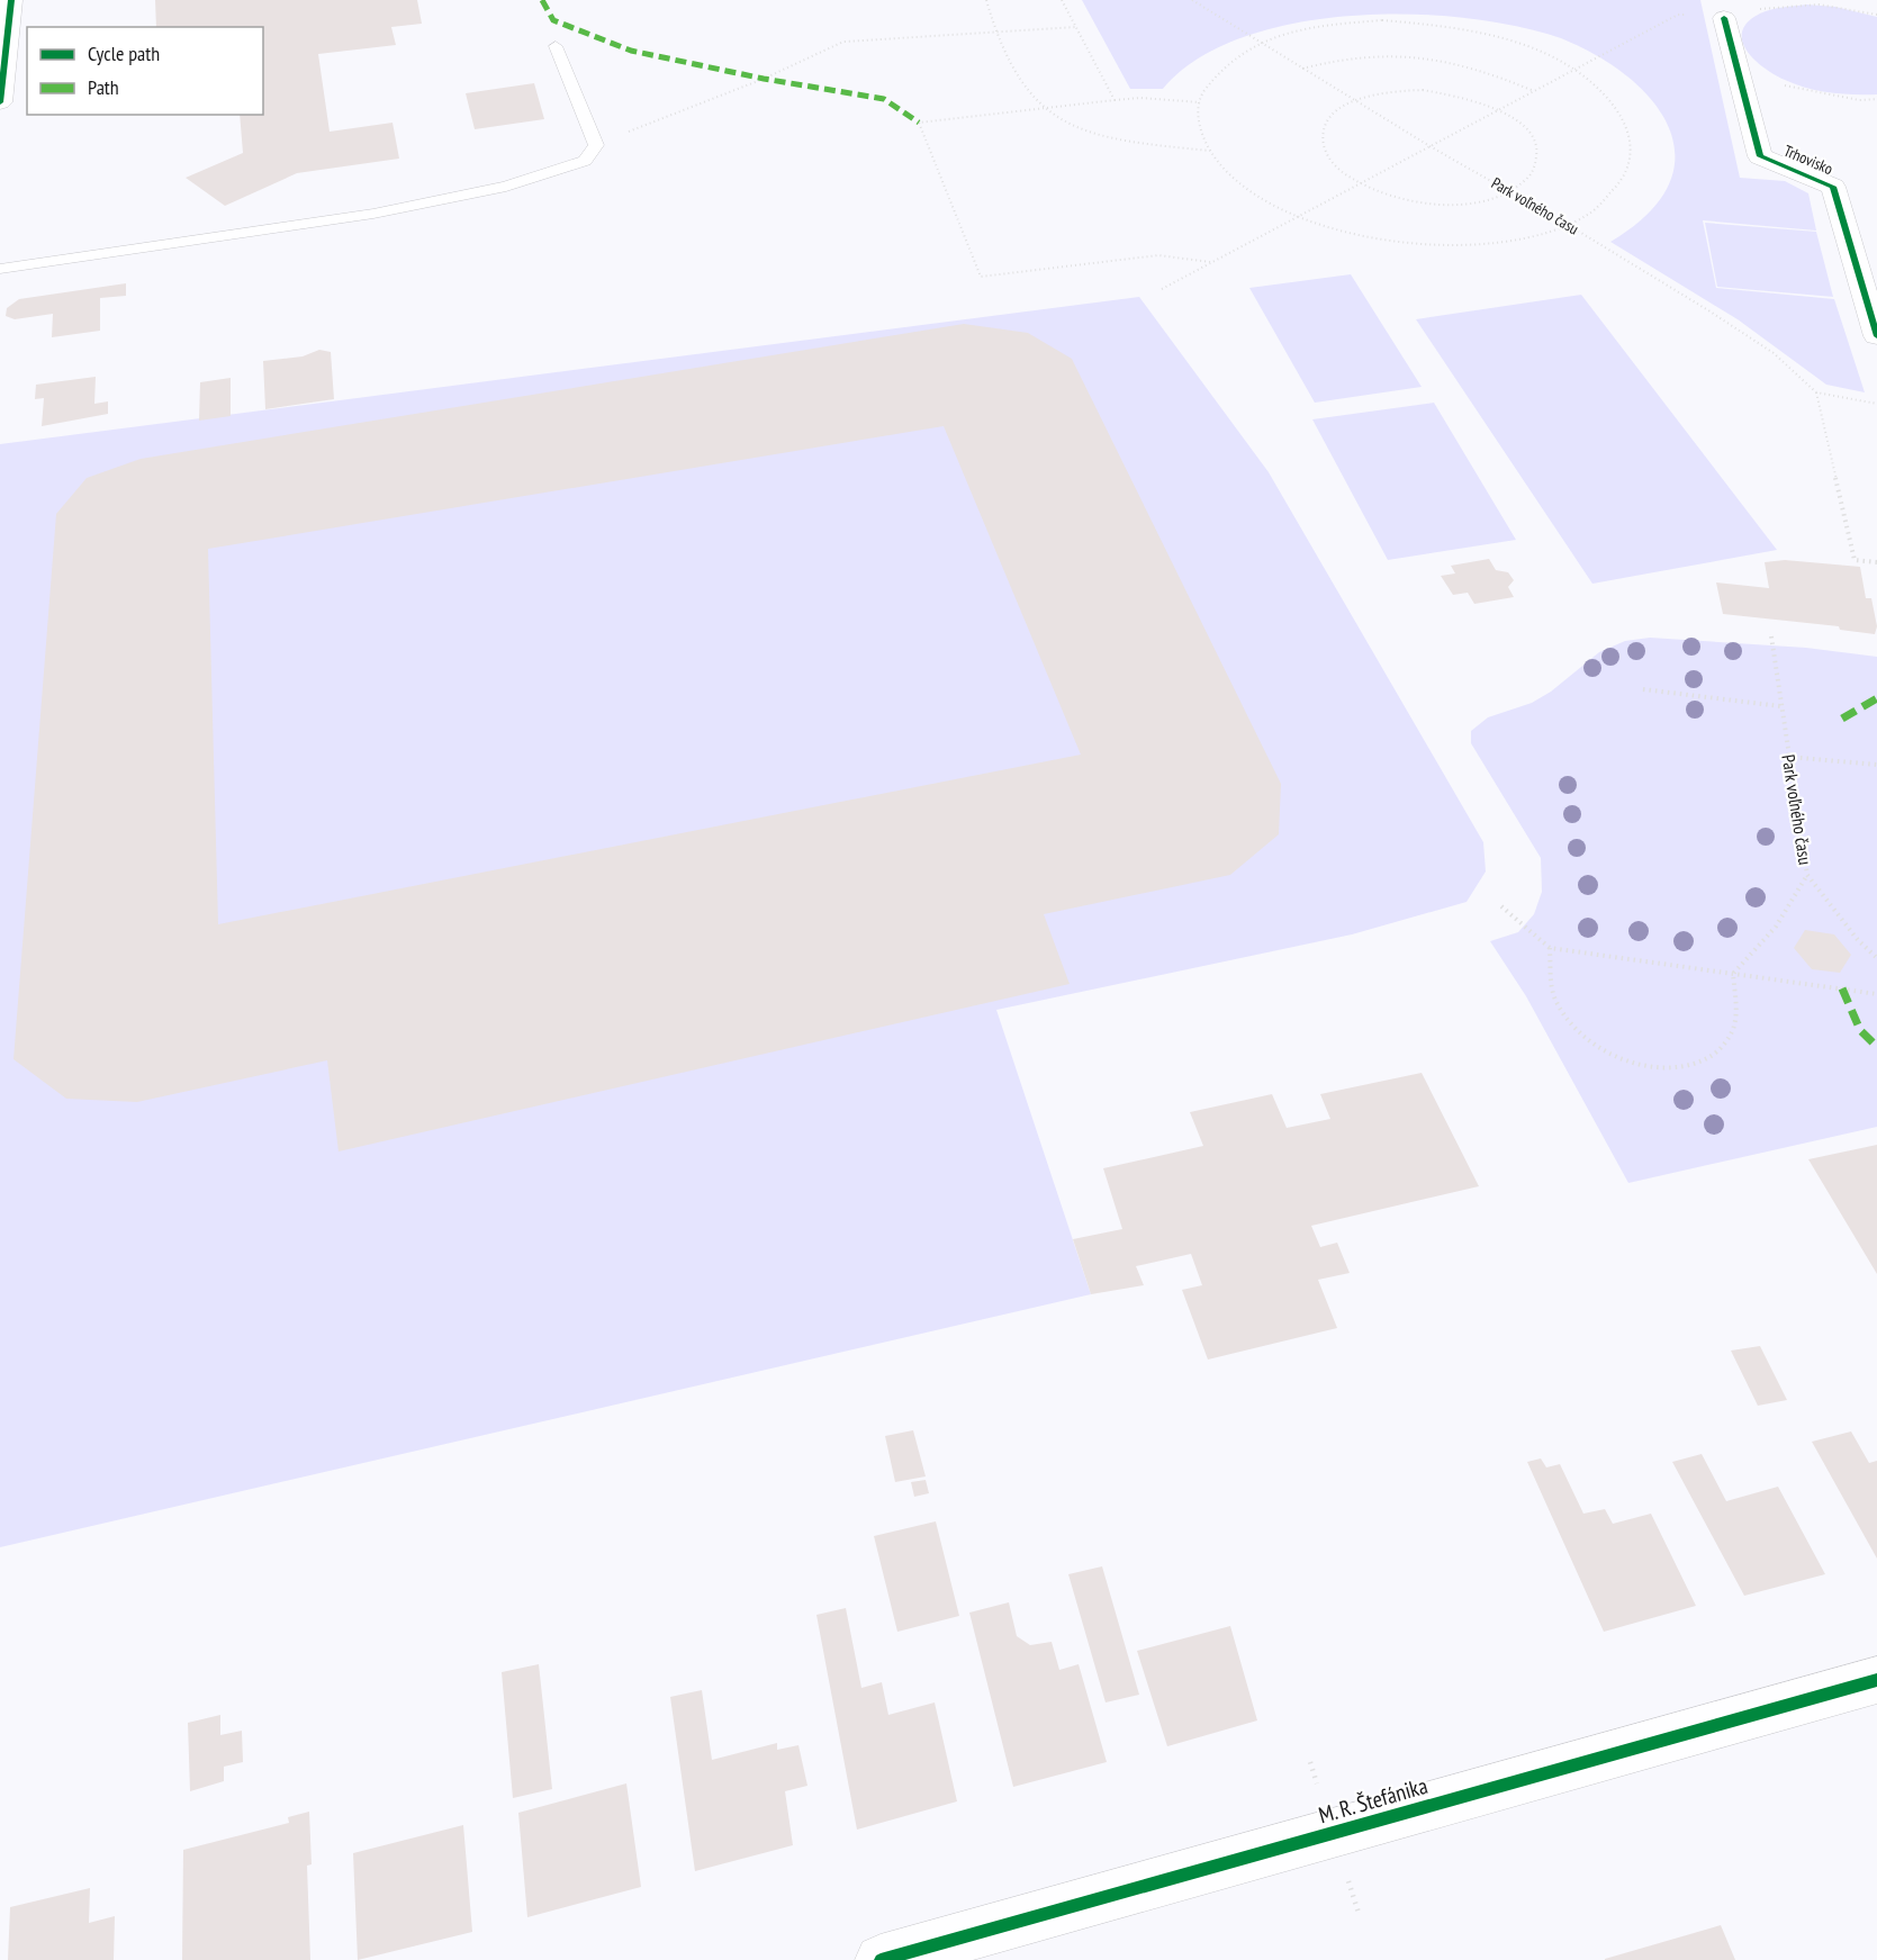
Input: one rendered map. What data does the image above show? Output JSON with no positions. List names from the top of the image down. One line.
{"streets":{"street":["Trhovisko","M. R. Štefánika"],"path":["Park voľného času"]},"legend":["Cycle path","Path"]}
